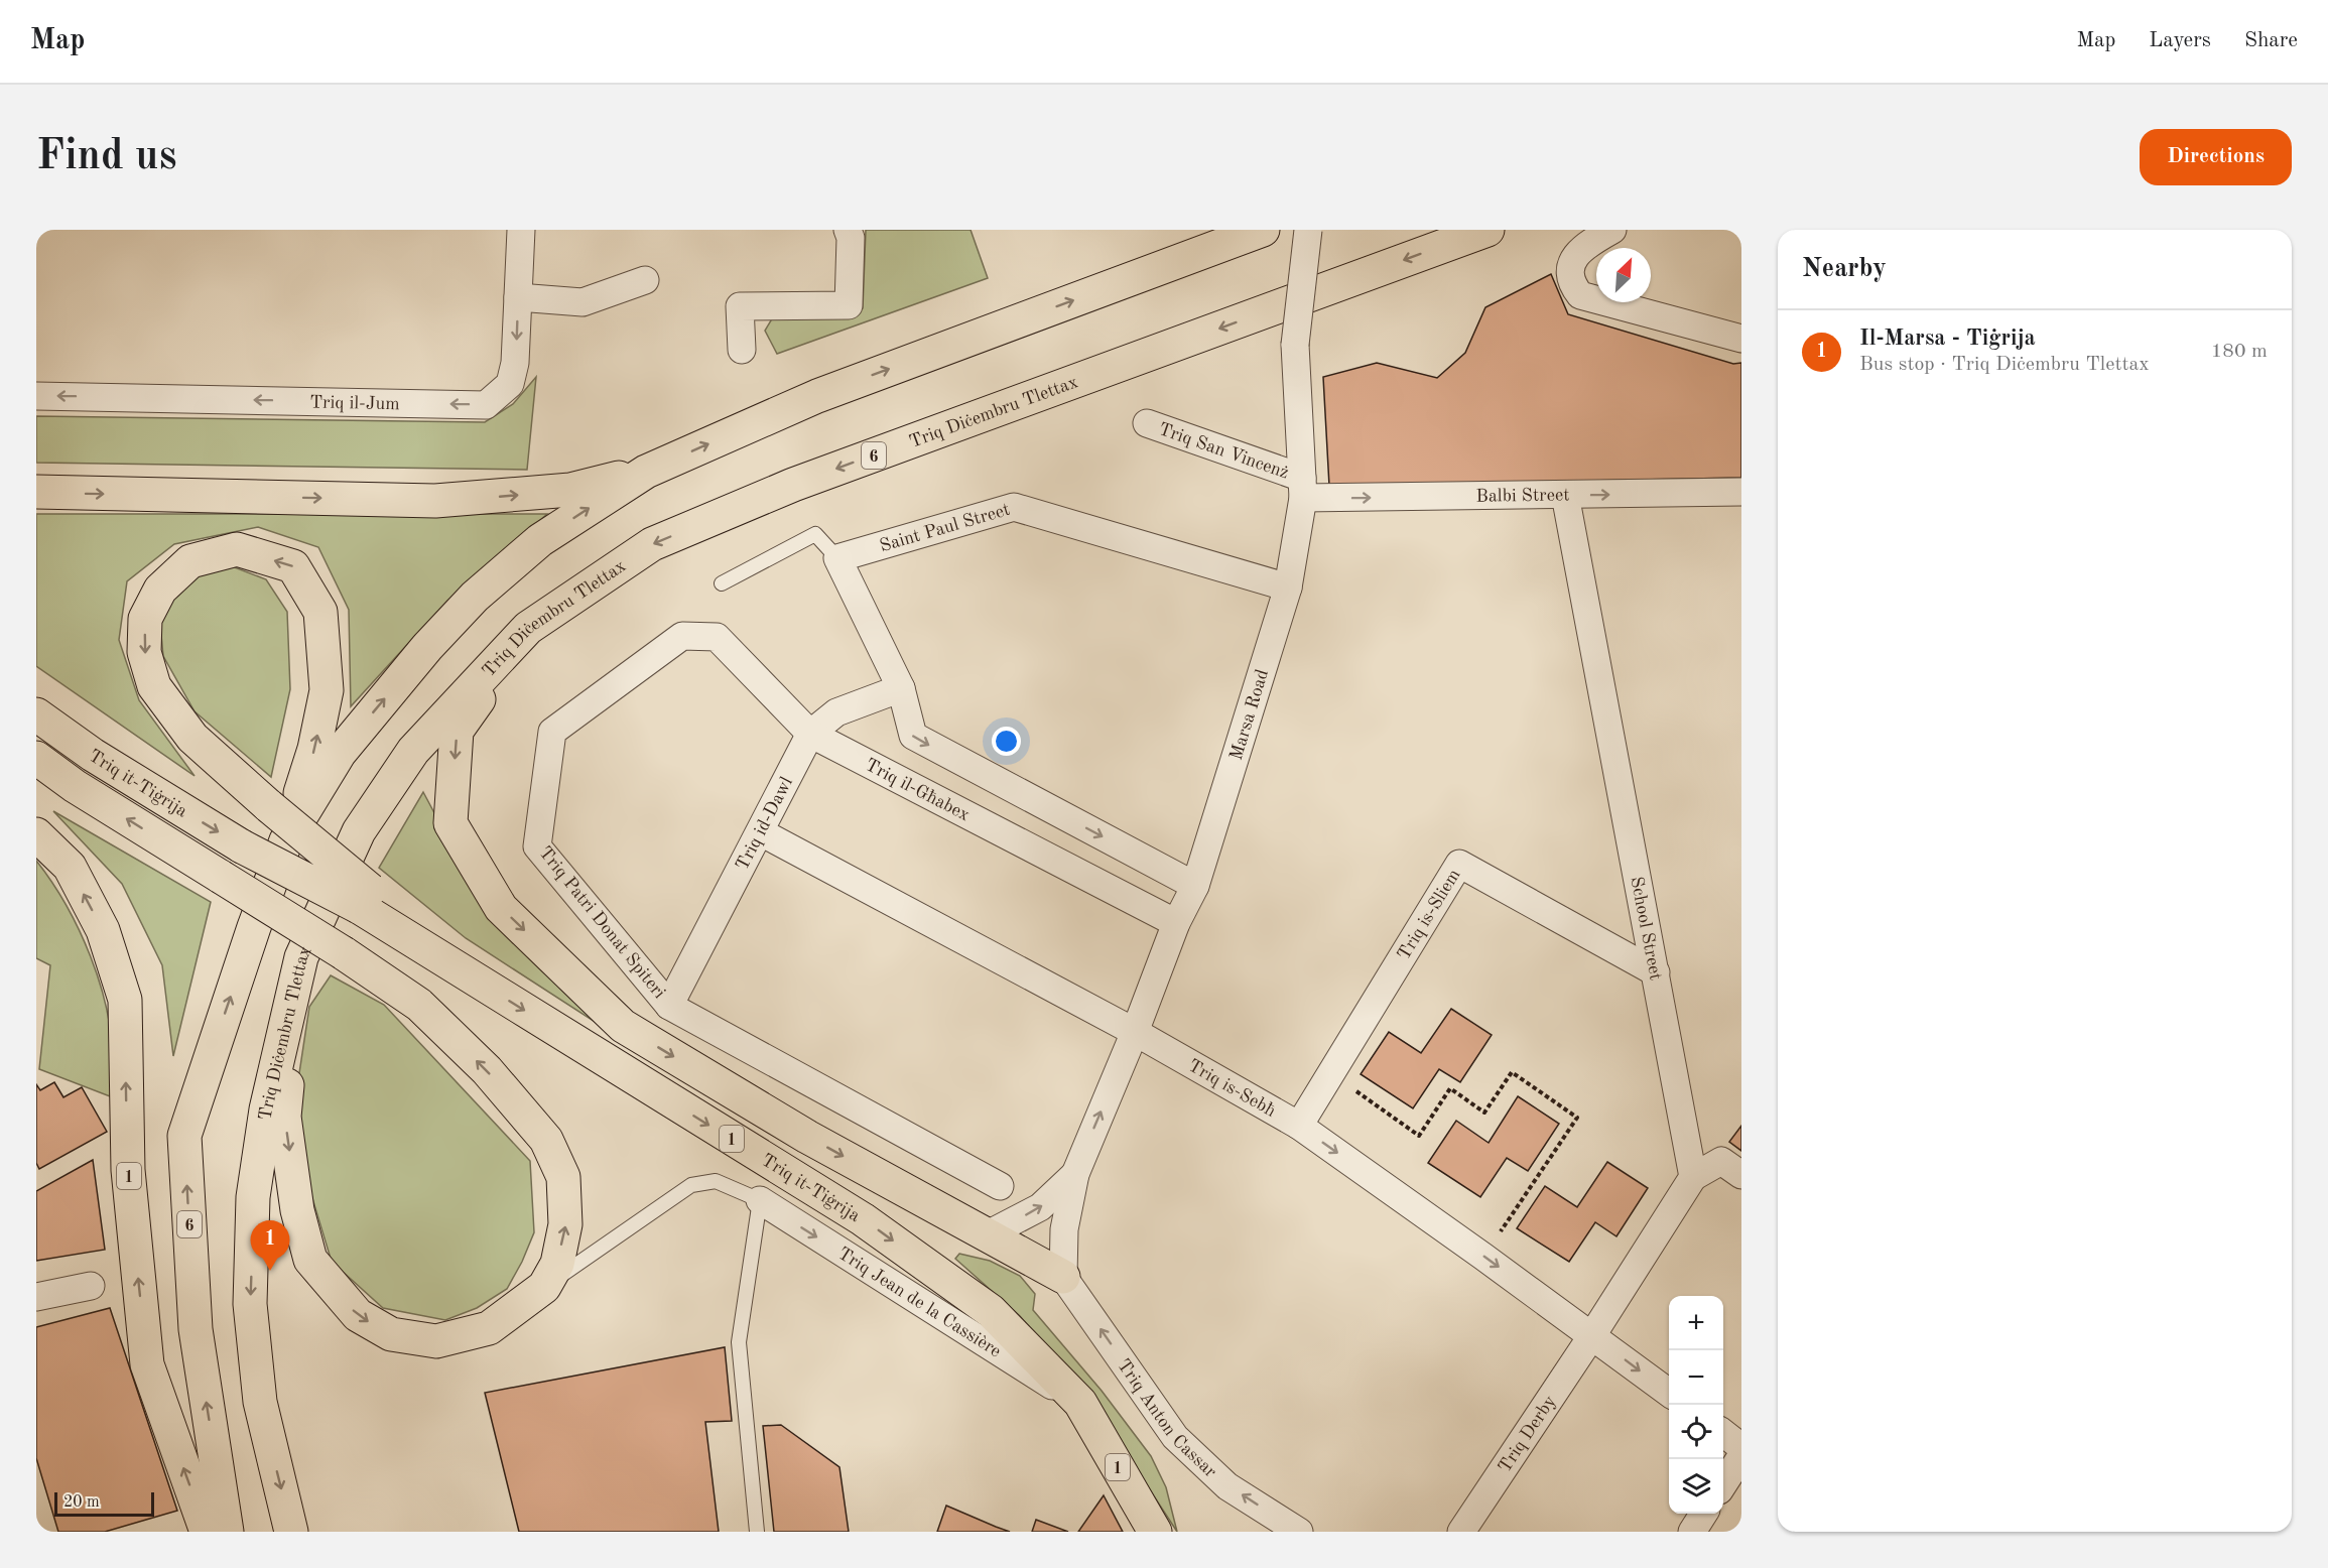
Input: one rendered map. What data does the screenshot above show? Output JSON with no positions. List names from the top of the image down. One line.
{"streets":{"highway":["Triq Diċembru Tlettax","6","Triq it-Tiġrija","1"],"street":["Triq il-Jum","Triq San Vincenż","Balbi Street","Saint Paul Street","Marsa Road","Triq il-Għabex","Triq id-Dawl","Triq is-Sliem","Triq Patri Donat Spiteri","School Street","Triq is-Sebħ","Triq Jean de la Cassière","Triq Anton Cassar","Triq Derby"]},"crossings":[["Triq San Vincenż","Balbi Street"],["Triq San Vincenż","Marsa Road"],["Balbi Street","Marsa Road"],["Balbi Street","School Street"],["Saint Paul Street","Marsa Road"],["Marsa Road","Triq il-Għabex"],["Marsa Road","Triq is-Sebħ"],["Marsa Road","Triq Anton Cassar"],["Triq it-Tiġrija","Triq Jean de la Cassière"],["Triq il-Għabex","Triq id-Dawl"],["Triq il-Għabex","Triq Patri Donat Spiteri"],["Triq id-Dawl","Triq Patri Donat Spiteri"],["Triq id-Dawl","Triq is-Sebħ"],["Triq is-Sliem","School Street"],["Triq is-Sliem","Triq is-Sebħ"],["Triq is-Sebħ","Triq Derby"]],"one_way":["Triq il-Jum","Balbi Street","Triq is-Sebħ","Triq Jean de la Cassière","Triq Anton Cassar"],"scale_bar":"20 m","north":"top right","page":{"header":"Map","nav":["Map","Layers","Share"],"buttons":"Directions","title":"Find us","heading":"Nearby","list":[{"mark":"1","name":"Il-Marsa - Tiġrija","note":"Bus stop · Triq Diċembru Tlettax","value":"180 m"}],"pins":"1","map_buttons":["+","−"],"scale":"20 m"}}
